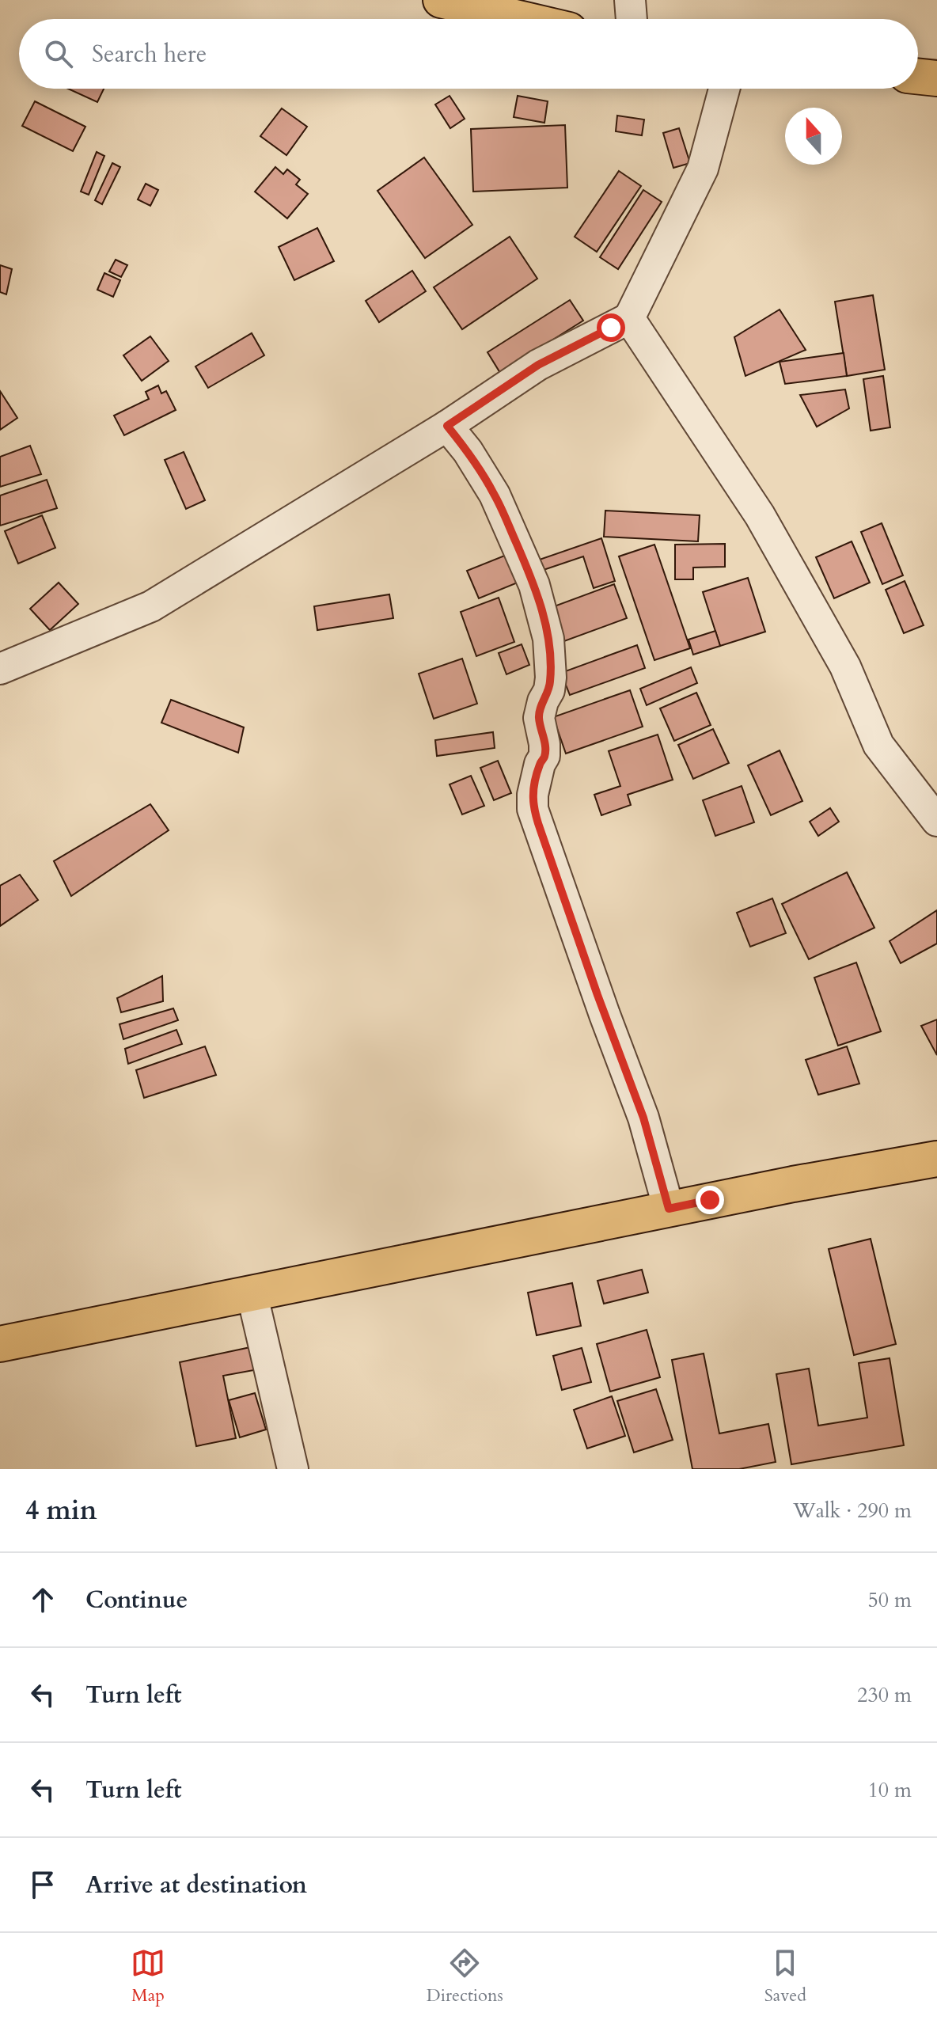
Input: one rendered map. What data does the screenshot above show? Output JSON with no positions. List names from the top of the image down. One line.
{"north":"top","page":{"search":"Search here","heading":["4 min","Walk · 290 m"],"list":[["Continue","50 m"],["Turn left","230 m"],["Turn left","10 m"],"Arrive at destination"],"nav":["Map","Directions","Saved"]}}
